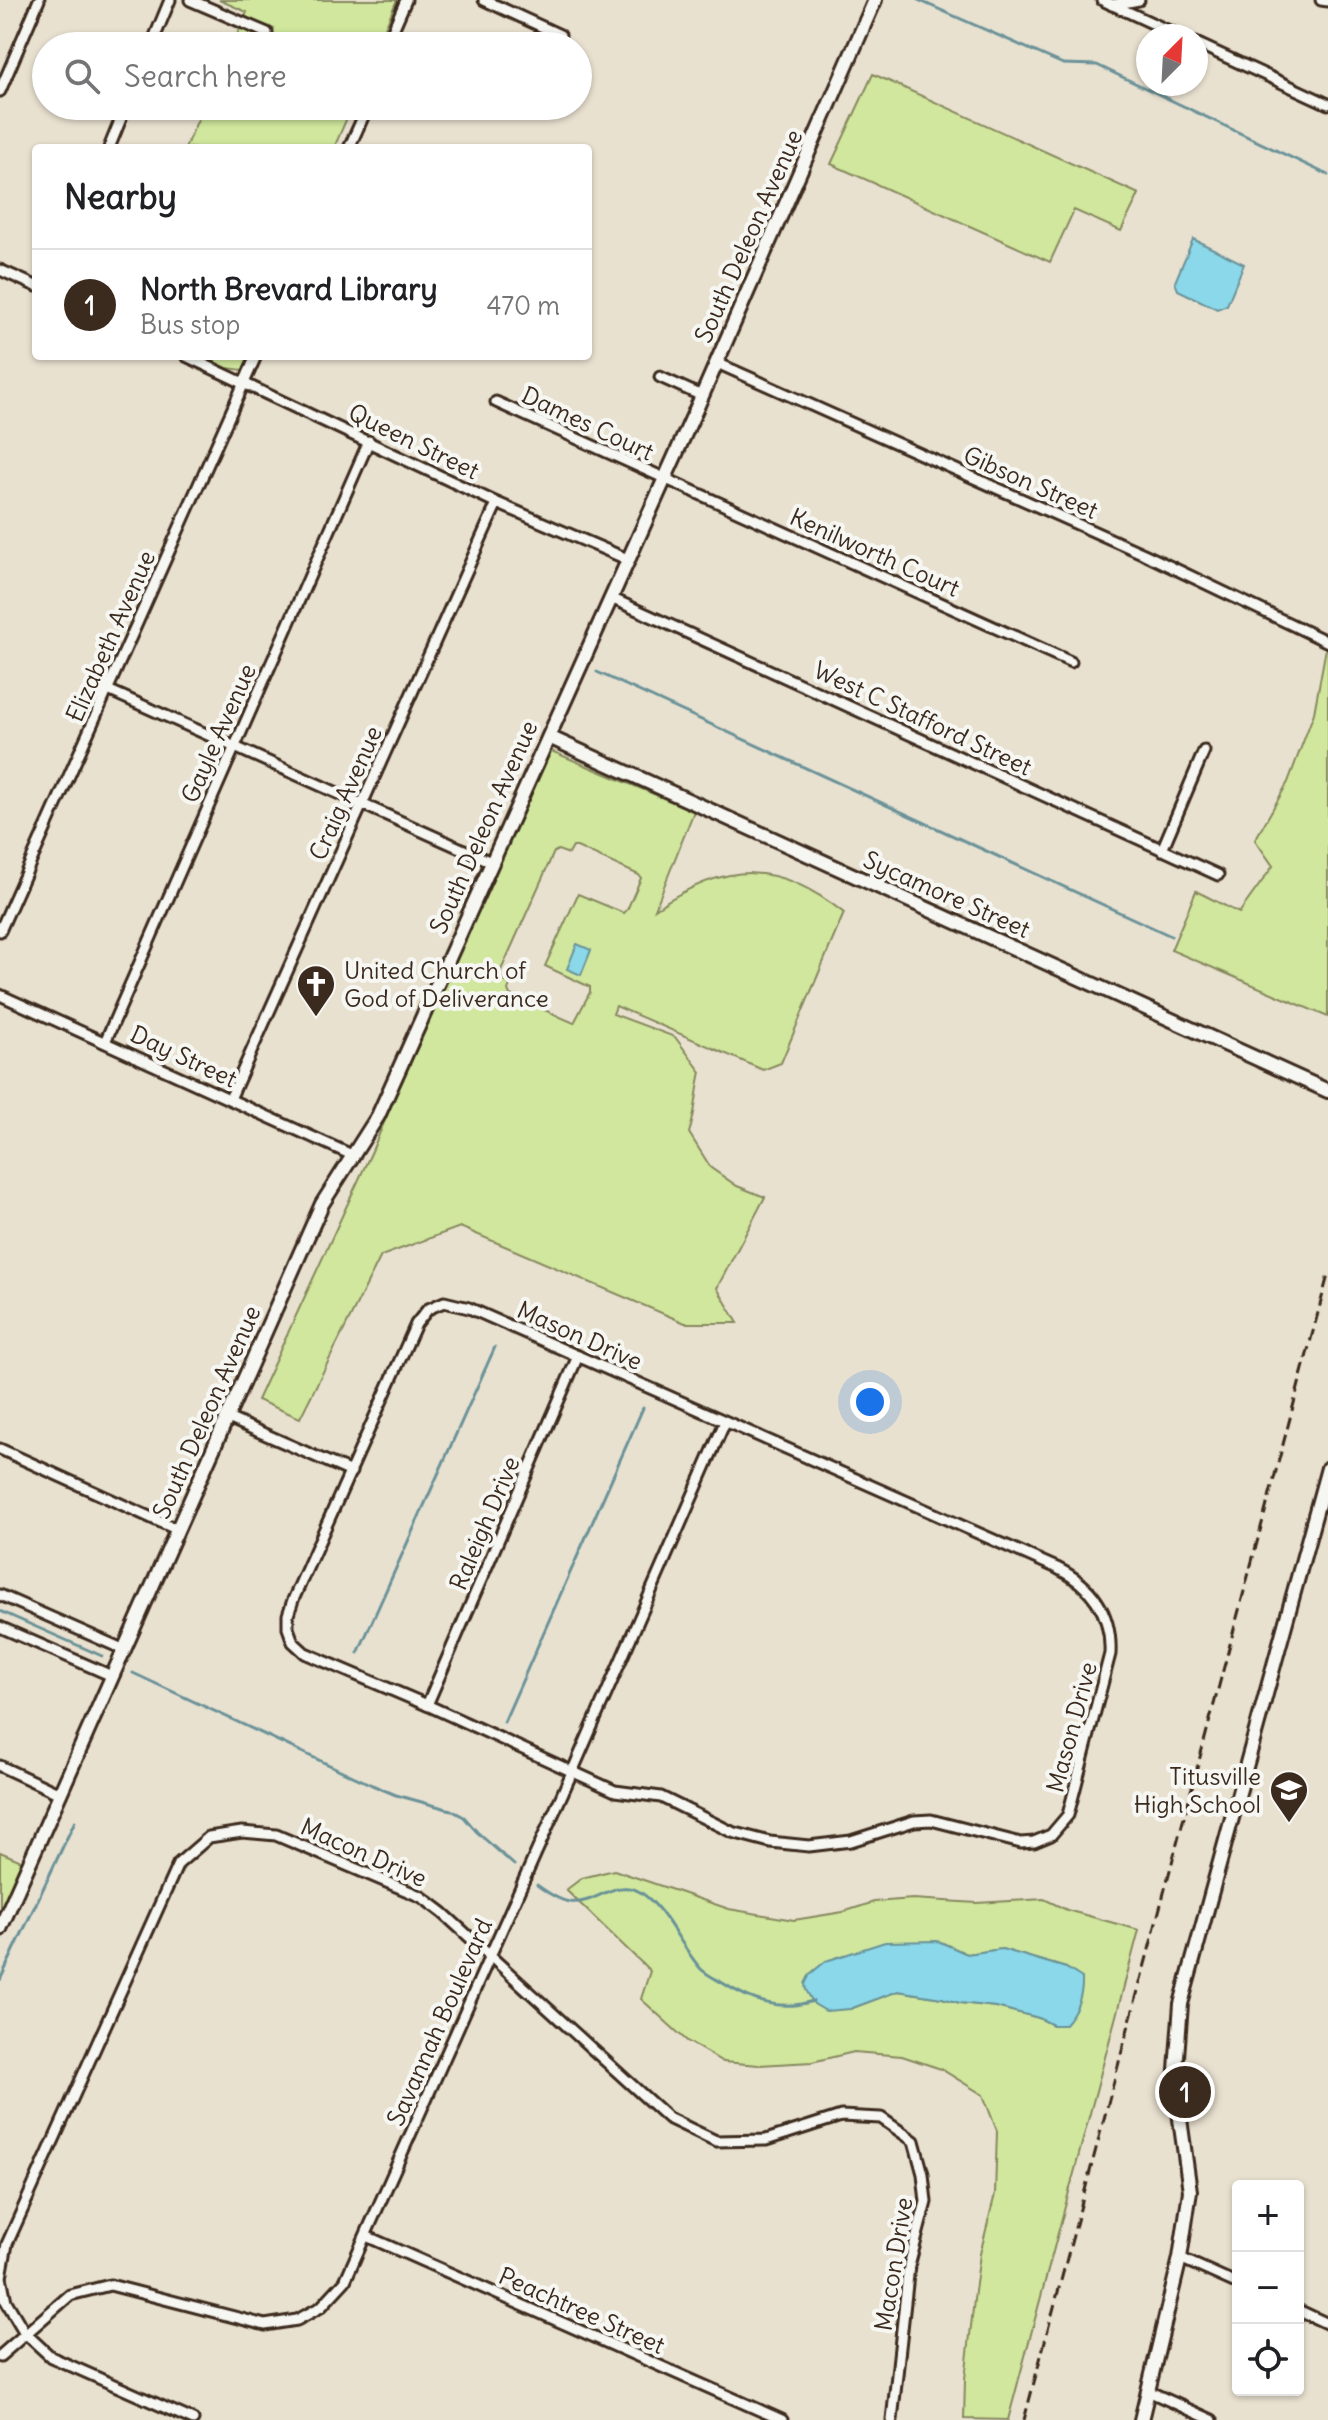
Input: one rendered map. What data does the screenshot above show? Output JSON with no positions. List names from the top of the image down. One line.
{"streets":{"street":["South Deleon Avenue","Dames Court","Queen Street","Gibson Street","Kenilworth Court","Elizabeth Avenue","West C Stafford Street","Gayle Avenue","Craig Avenue","Sycamore Street","Day Street","Mason Drive","Raleigh Drive","Macon Drive","Savannah Boulevard","Peachtree Street"]},"crossings":[["South Deleon Avenue","Dames Court"],["South Deleon Avenue","Queen Street"],["South Deleon Avenue","Gibson Street"],["South Deleon Avenue","Kenilworth Court"],["South Deleon Avenue","West C Stafford Street"],["South Deleon Avenue","Sycamore Street"],["South Deleon Avenue","Day Street"],["Dames Court","Kenilworth Court"],["Queen Street","Elizabeth Avenue"],["Queen Street","Gayle Avenue"],["Queen Street","Craig Avenue"],["Gayle Avenue","Day Street"],["Craig Avenue","Day Street"],["Mason Drive","Raleigh Drive"],["Mason Drive","Savannah Boulevard"],["Macon Drive","Savannah Boulevard"],["Savannah Boulevard","Peachtree Street"]],"places":{"church":["United Church of God of Deliverance"],"school or university":["Titusville High School"]},"north":"top right","page":{"search":"Search here","heading":"Nearby","list":[{"mark":"1","name":"North Brevard Library","note":"Bus stop","value":"470 m"}],"pins":"1","map_buttons":["+","−"]}}
